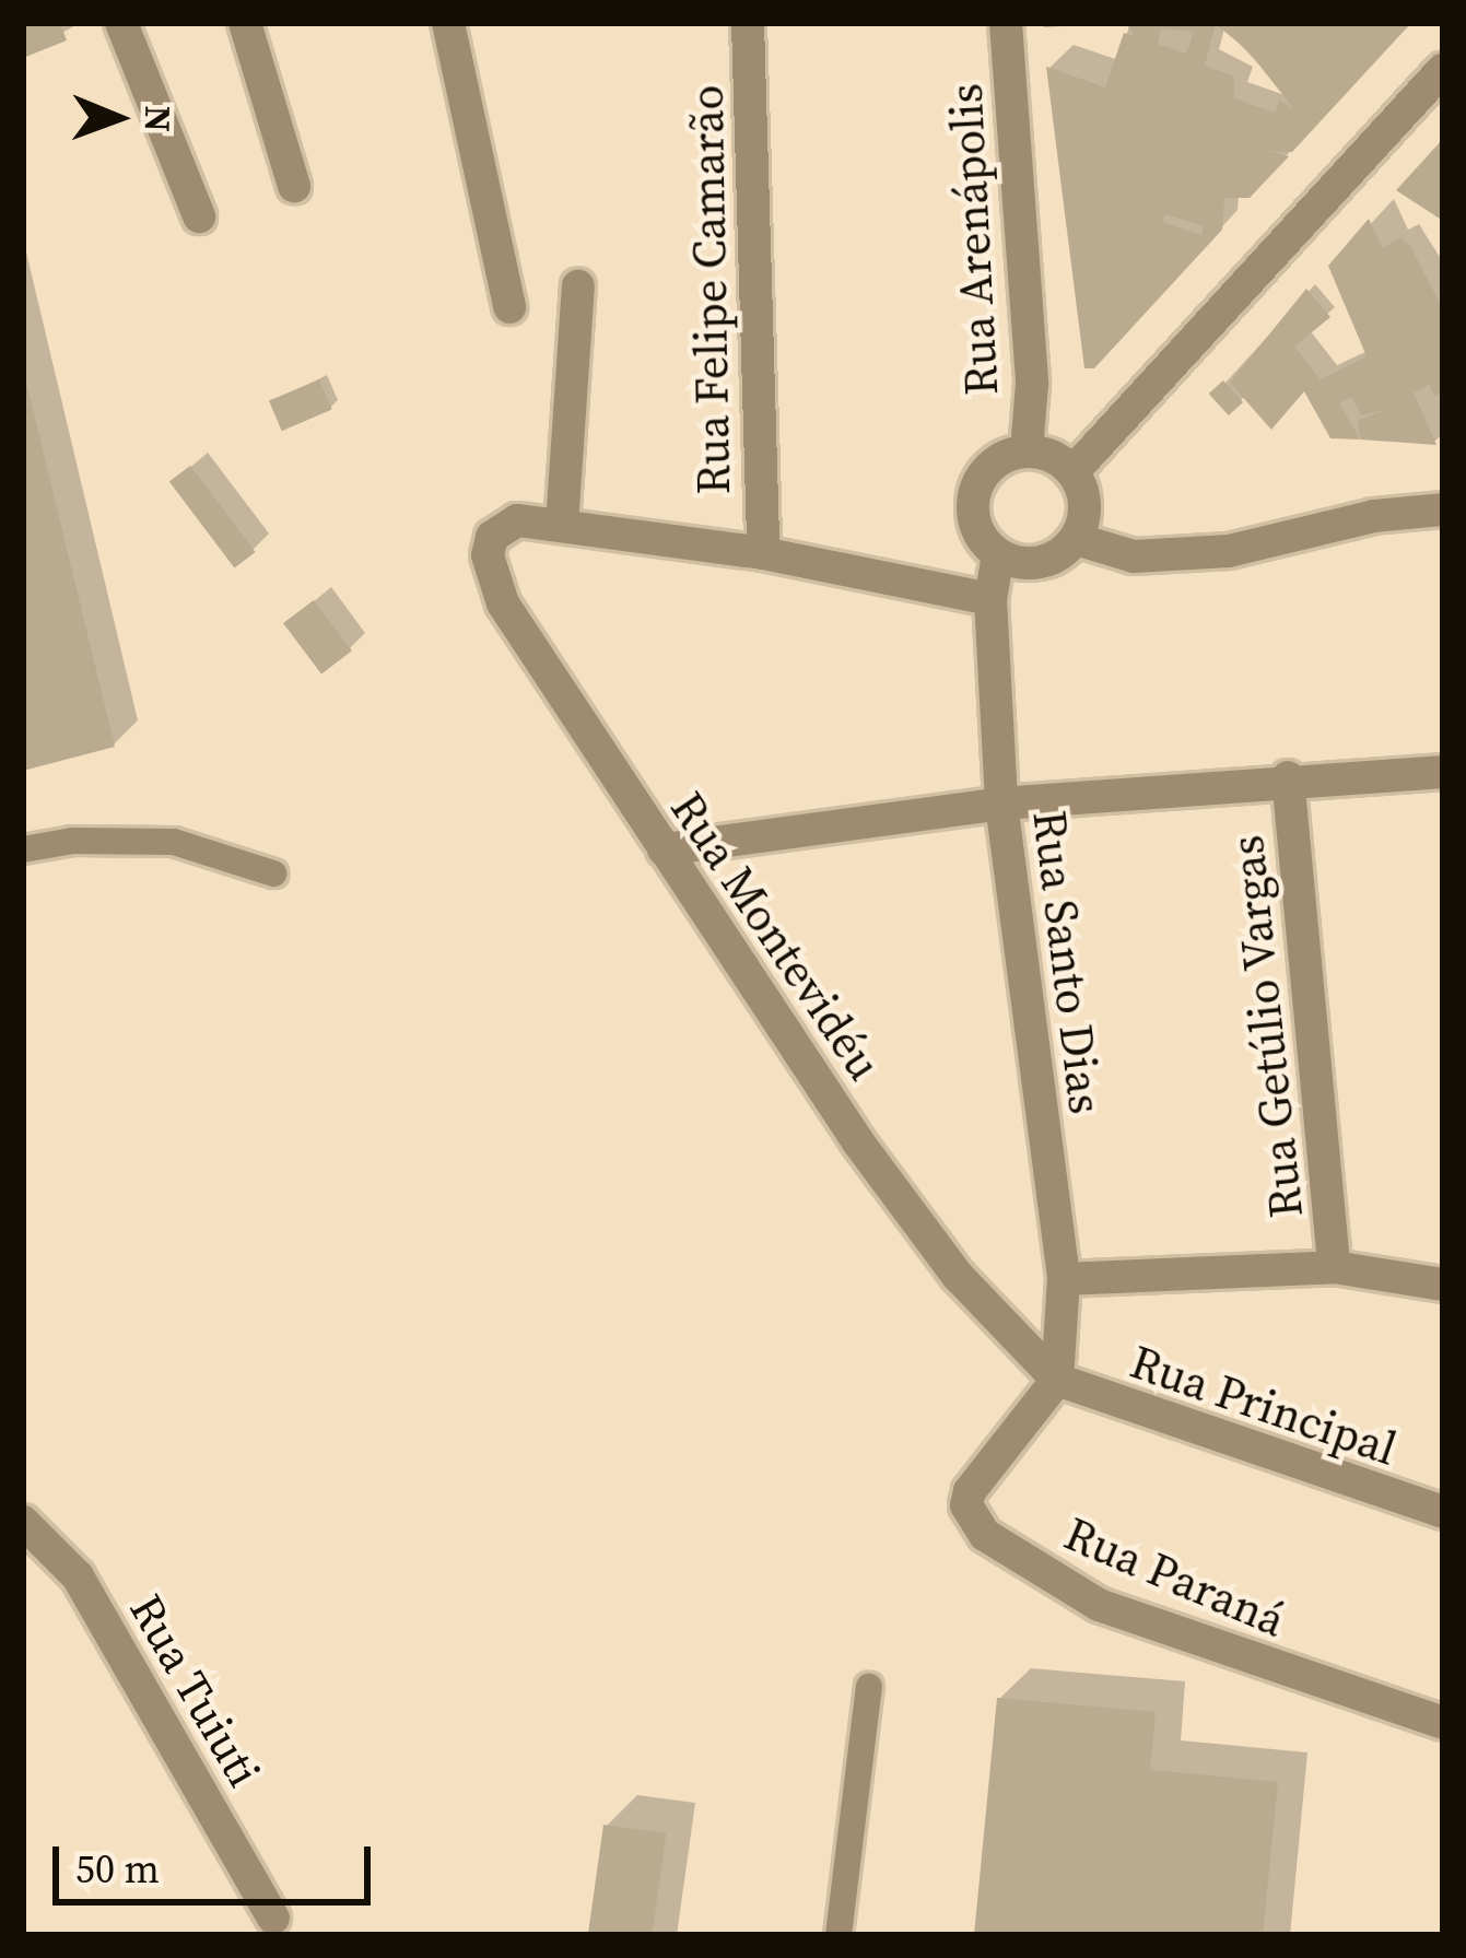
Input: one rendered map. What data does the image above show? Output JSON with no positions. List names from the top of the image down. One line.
{"streets":{"street":["Rua Arenápolis","Rua Felipe Camarão","Rua Montevidéu","Rua Santo Dias","Rua Getúlio Vargas","Rua Principal","Rua Paraná","Rua Tuiuti"]},"crossings":[["Rua Arenápolis","Rua Santo Dias"],["Rua Montevidéu","Rua Santo Dias"],["Rua Montevidéu","Rua Principal"],["Rua Montevidéu","Rua Paraná"],["Rua Santo Dias","Rua Principal"],["Rua Santo Dias","Rua Paraná"],["Rua Principal","Rua Paraná"]],"scale_bar":"50 m","north":"right"}
